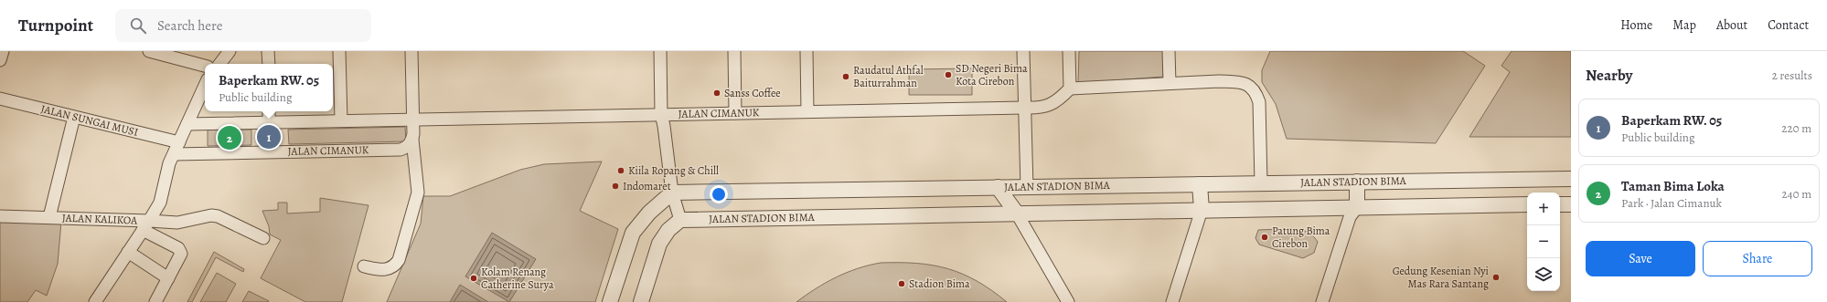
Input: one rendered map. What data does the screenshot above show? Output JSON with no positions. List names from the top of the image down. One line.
{"streets":{"street":["JALAN CIMANUK","JALAN SUNGAI MUSI","JALAN STADION BIMA","JALAN KALIKOA"]},"crossings":[["JALAN CIMANUK","JALAN KALIKOA"],["JALAN SUNGAI MUSI","JALAN KALIKOA"]],"places":["SD Negeri Bima Kota Cirebon","Raudatul Athfal Baiturrahman","Sanss Coffee","Kiila Ropang & Chill","Indomaret","Patung Bima Cirebon","Gedung Kesenian Nyi Mas Rara Santang","Kolam Renang Catherine Surya","Stadion Bima"],"page":{"header":"Turnpoint","search":"Search here","nav":["Home","Map","About","Contact"],"heading":["Nearby","2 results"],"popup":["Baperkam RW. 05","Public building"],"list":[{"mark":"1","name":"Baperkam RW. 05","note":"Public building","value":"220 m"},{"mark":"2","name":"Taman Bima Loka","note":"Park · Jalan Cimanuk","value":"240 m"}],"pins":["1","2"],"map_buttons":["+","−"],"buttons":["Save","Share"]}}
